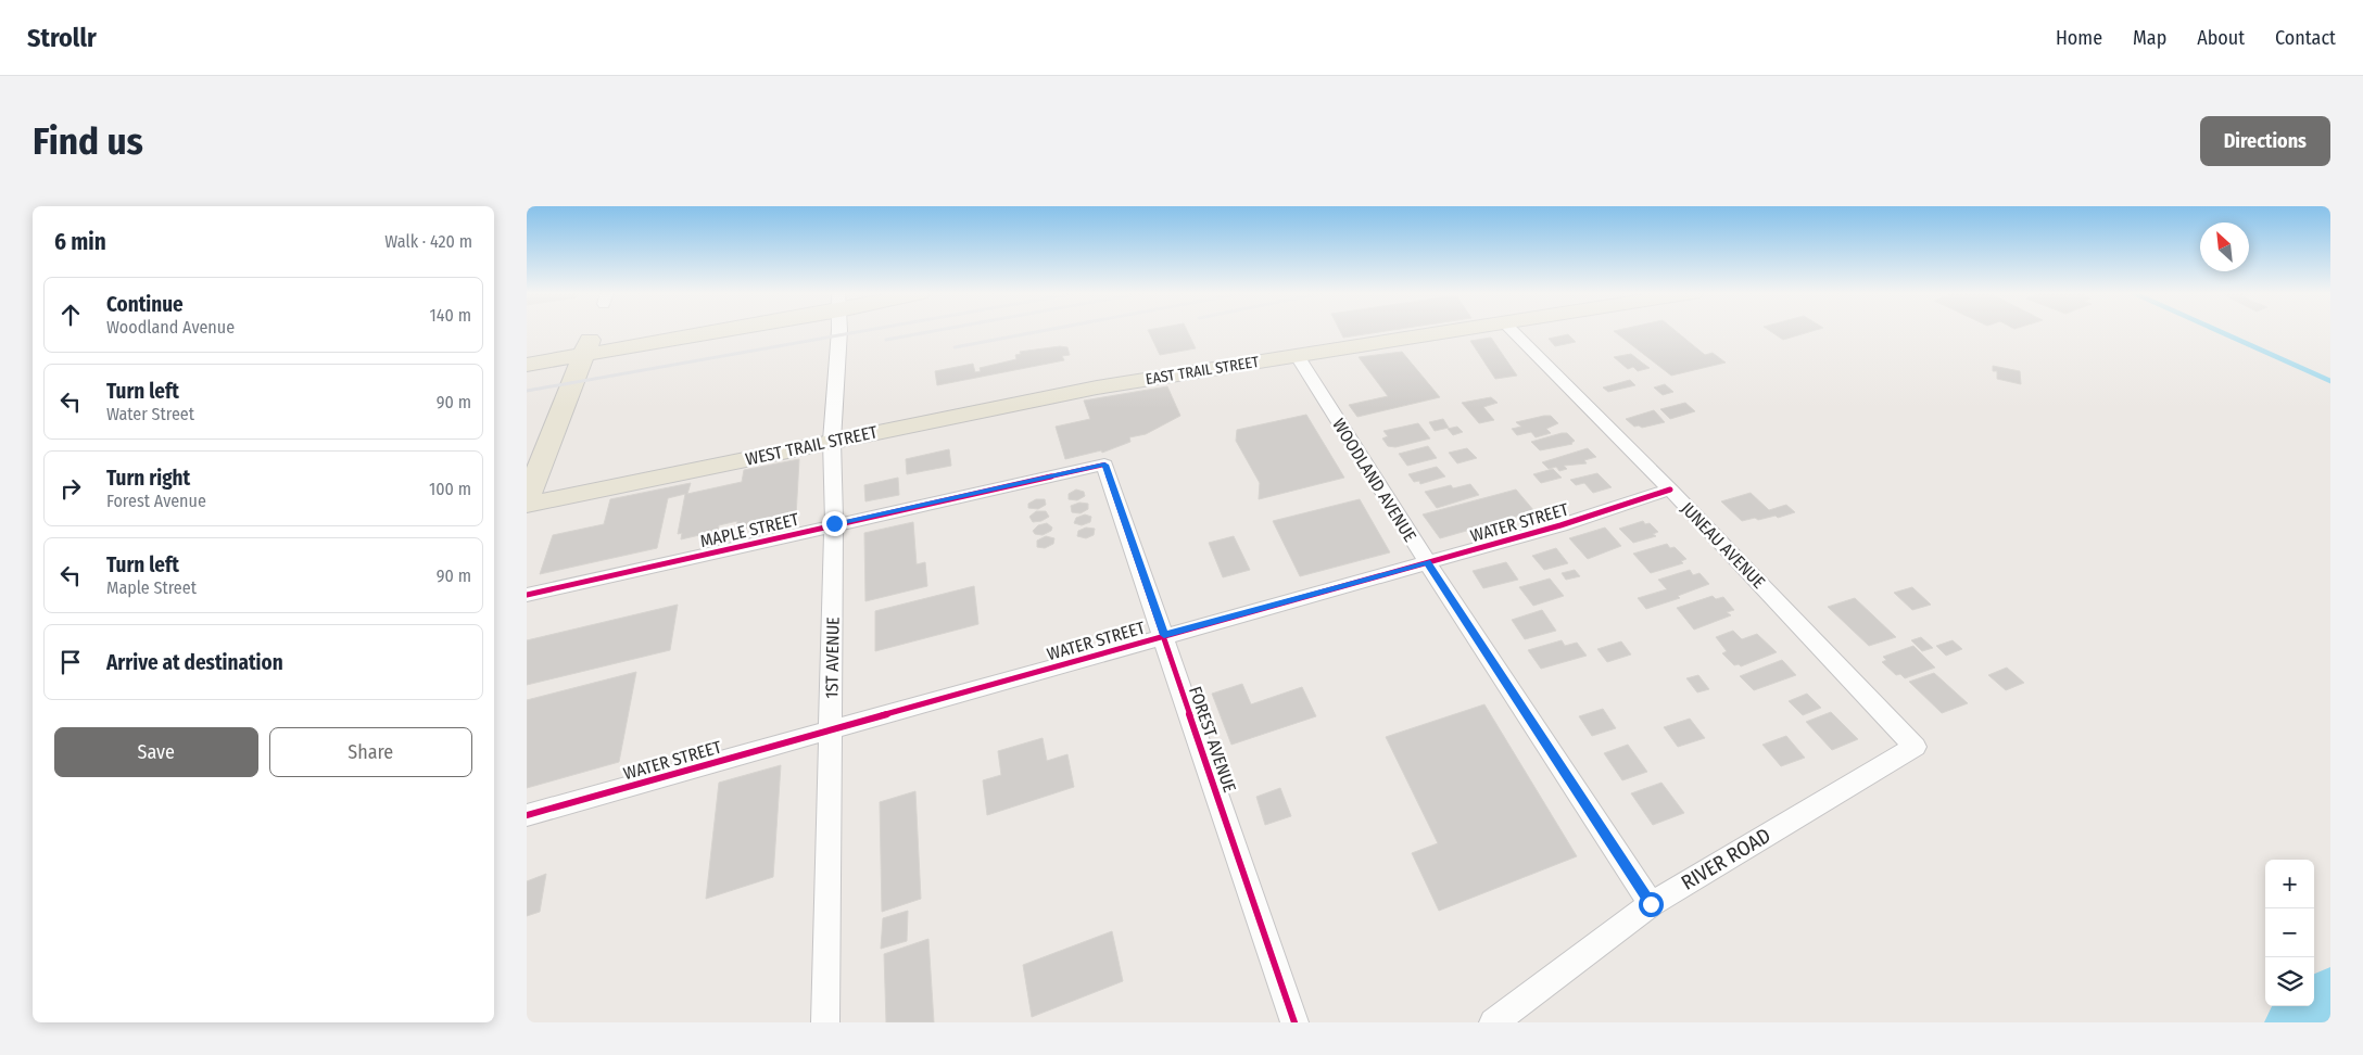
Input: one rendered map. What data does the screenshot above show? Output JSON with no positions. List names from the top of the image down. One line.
{"streets":{"main road":["EAST TRAIL STREET","WEST TRAIL STREET"],"street":["WOODLAND AVENUE","WATER STREET","MAPLE STREET","JUNEAU AVENUE","1ST AVENUE","FOREST AVENUE","RIVER ROAD"]},"crossings":[["EAST TRAIL STREET","WEST TRAIL STREET"],["EAST TRAIL STREET","WOODLAND AVENUE"],["WEST TRAIL STREET","1ST AVENUE"],["WOODLAND AVENUE","WATER STREET"],["WOODLAND AVENUE","RIVER ROAD"],["WATER STREET","JUNEAU AVENUE"],["WATER STREET","1ST AVENUE"],["WATER STREET","FOREST AVENUE"],["MAPLE STREET","1ST AVENUE"],["MAPLE STREET","FOREST AVENUE"],["JUNEAU AVENUE","RIVER ROAD"]],"north":"top left","page":{"header":"Strollr","nav":["Home","Map","About","Contact"],"buttons":["Directions",["Save","Share"]],"title":"Find us","heading":["6 min","Walk · 420 m"],"list":[["Continue","Woodland Avenue","140 m"],["Turn left","Water Street","90 m"],["Turn right","Forest Avenue","100 m"],["Turn left","Maple Street","90 m"],"Arrive at destination"],"map_buttons":["+","−"]}}
